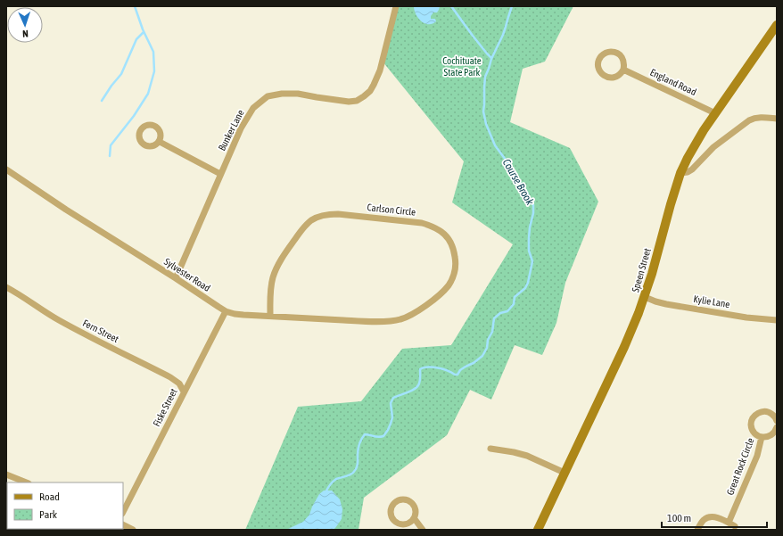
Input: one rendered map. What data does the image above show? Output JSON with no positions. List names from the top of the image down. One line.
{"streets":{"street":["England Road","Bunker Lane","Carlson Circle","Speen Street","Sylvester Road","Kylie Lane","Fern Street","Fiske Street","Great Rock Circle"]},"crossings":[["England Road","Speen Street"],["Bunker Lane","Sylvester Road"],["Carlson Circle","Sylvester Road"],["Speen Street","Kylie Lane"],["Sylvester Road","Fiske Street"],["Fern Street","Fiske Street"]],"water":["Course Brook"],"parks":["Cochituate State Park"],"legend":["Road","Park"],"scale_bar":"100 m","north":"bottom"}
